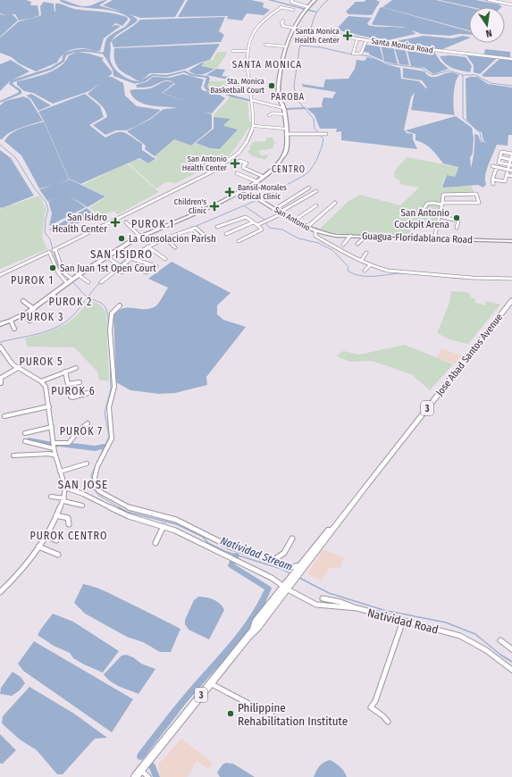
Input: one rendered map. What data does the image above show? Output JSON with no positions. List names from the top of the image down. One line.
{"streets":{"highway":["Jose Abad Santos Avenue","3"],"main road":["San Antonio","Guagua-Floridablanca Road"],"street":["Santa Monica Road","Natividad Road"]},"crossings":[["San Antonio","Guagua-Floridablanca Road"],["Jose Abad Santos Avenue","Natividad Road"]],"districts":["SANTA MONICA","PAROBA","CENTRO","PUROK 1","SAN ISIDRO","PUROK 1","PUROK 2","PUROK 3","PUROK 5","PUROK 6","PUROK 7","SAN JOSE","PUROK CENTRO"],"water":["Natividad Stream"],"places":{"health":["Santa Monica Health Center","San Antonio Health Center","Bansil-Morales Optical Clinic","Children's Clinic","San Isidro Health Center"],"other":["Sta. Monica Basketball Court","San Antonio Cockpit Arena","La Consolacion Parish","San Juan 1st Open Court","Philippine Rehabilitation Institute"]},"north":"bottom"}
